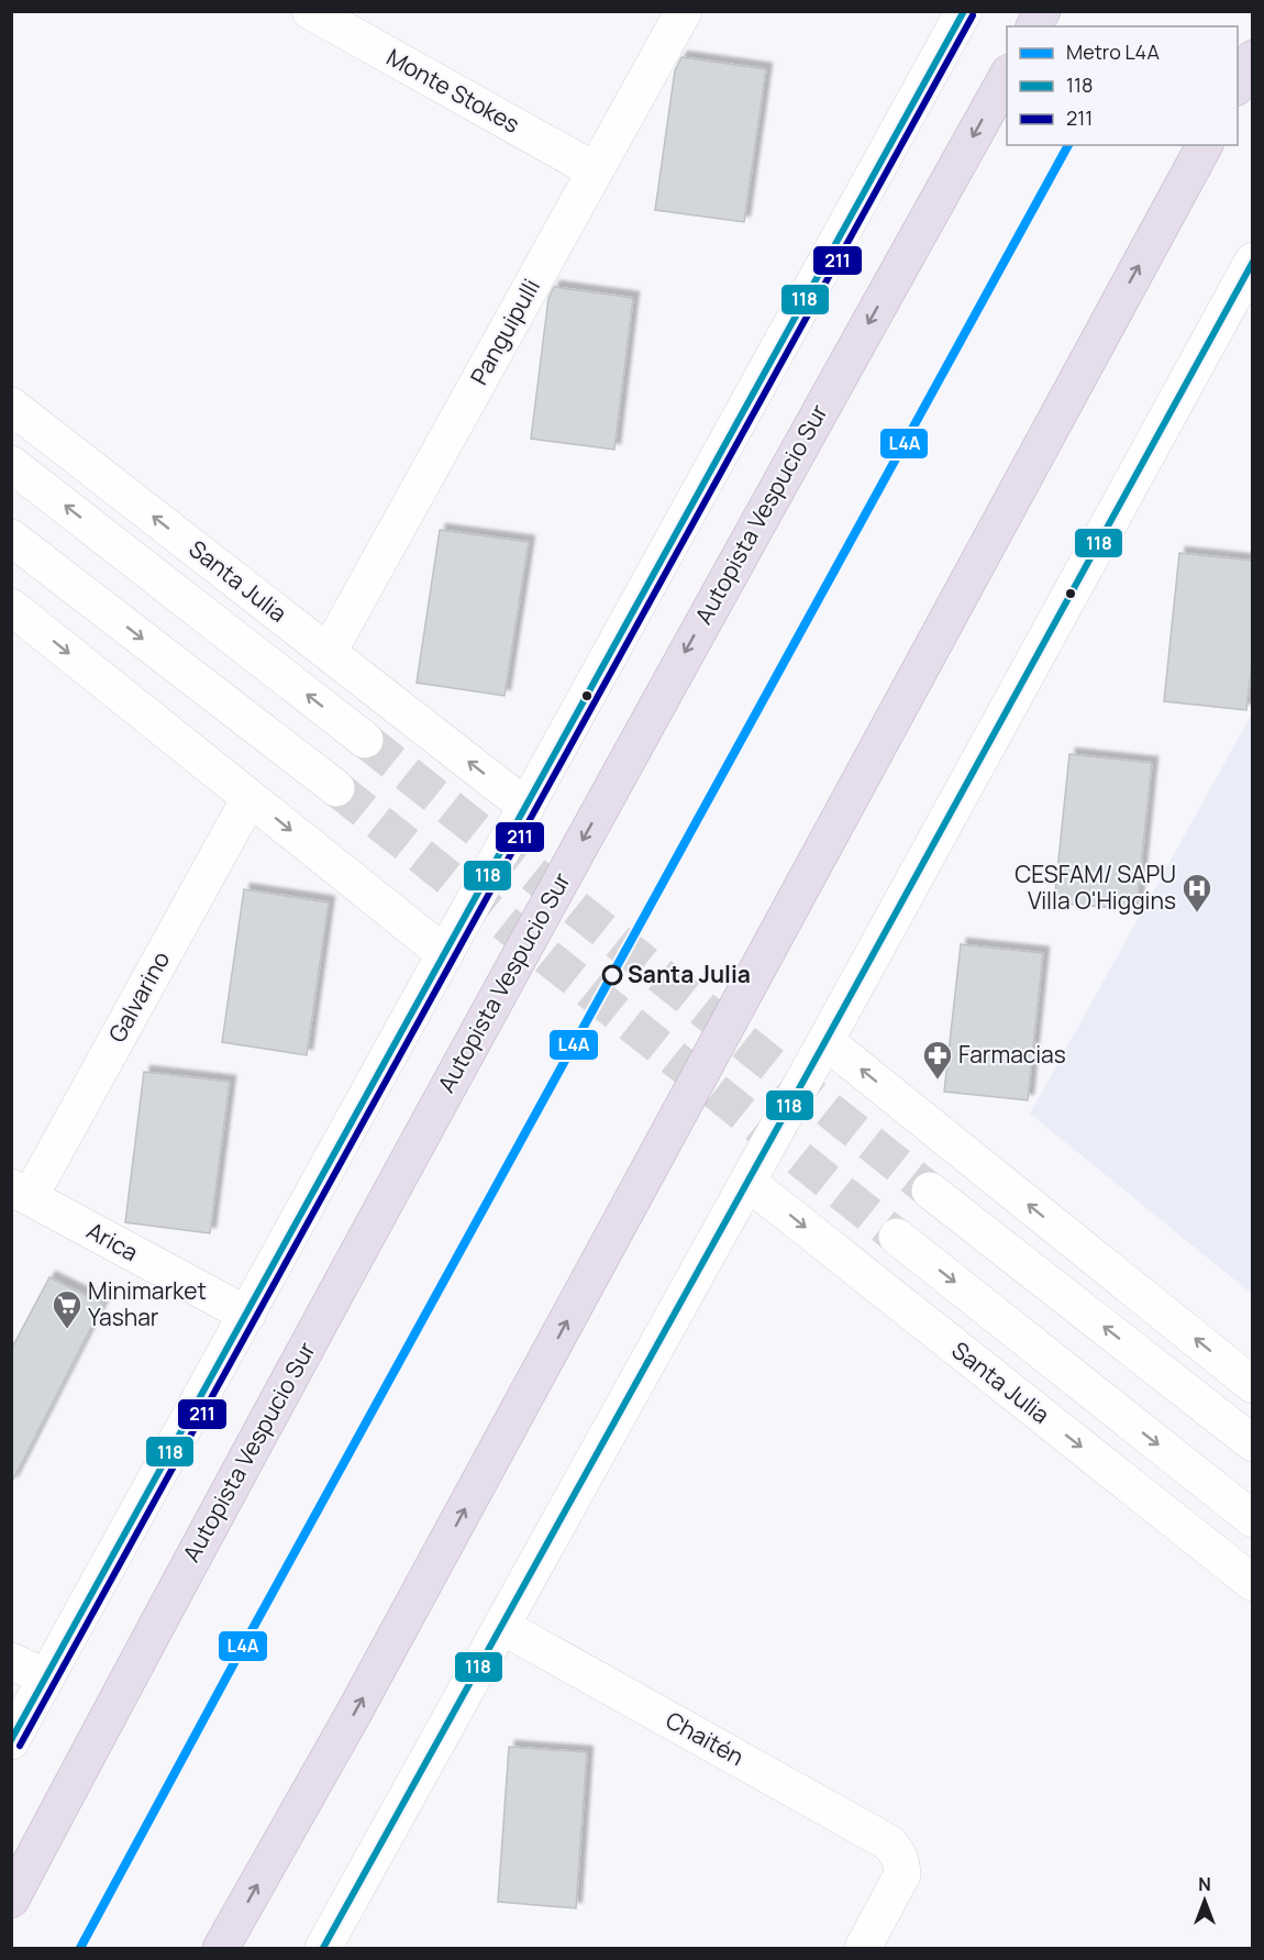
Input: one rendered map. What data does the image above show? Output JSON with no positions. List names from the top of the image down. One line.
{"streets":{"highway":["Autopista Vespucio Sur"],"main road":["Monte Stokes","Panguipulli","Santa Julia","Galvarino","Arica","Chaitén"]},"crossings":[["Monte Stokes","Panguipulli"],["Panguipulli","Santa Julia"],["Galvarino","Arica"]],"places":{"hospital":["CESFAM/ SAPU Villa O'Higgins"],"other":["Santa Julia"],"pharmacy":["Farmacias"],"supermarket":["Minimarket Yashar"]},"lines":["transit line 118","transit line 211","metro line L4A"],"legend":["Metro L4A","118","211"],"north":"top"}
